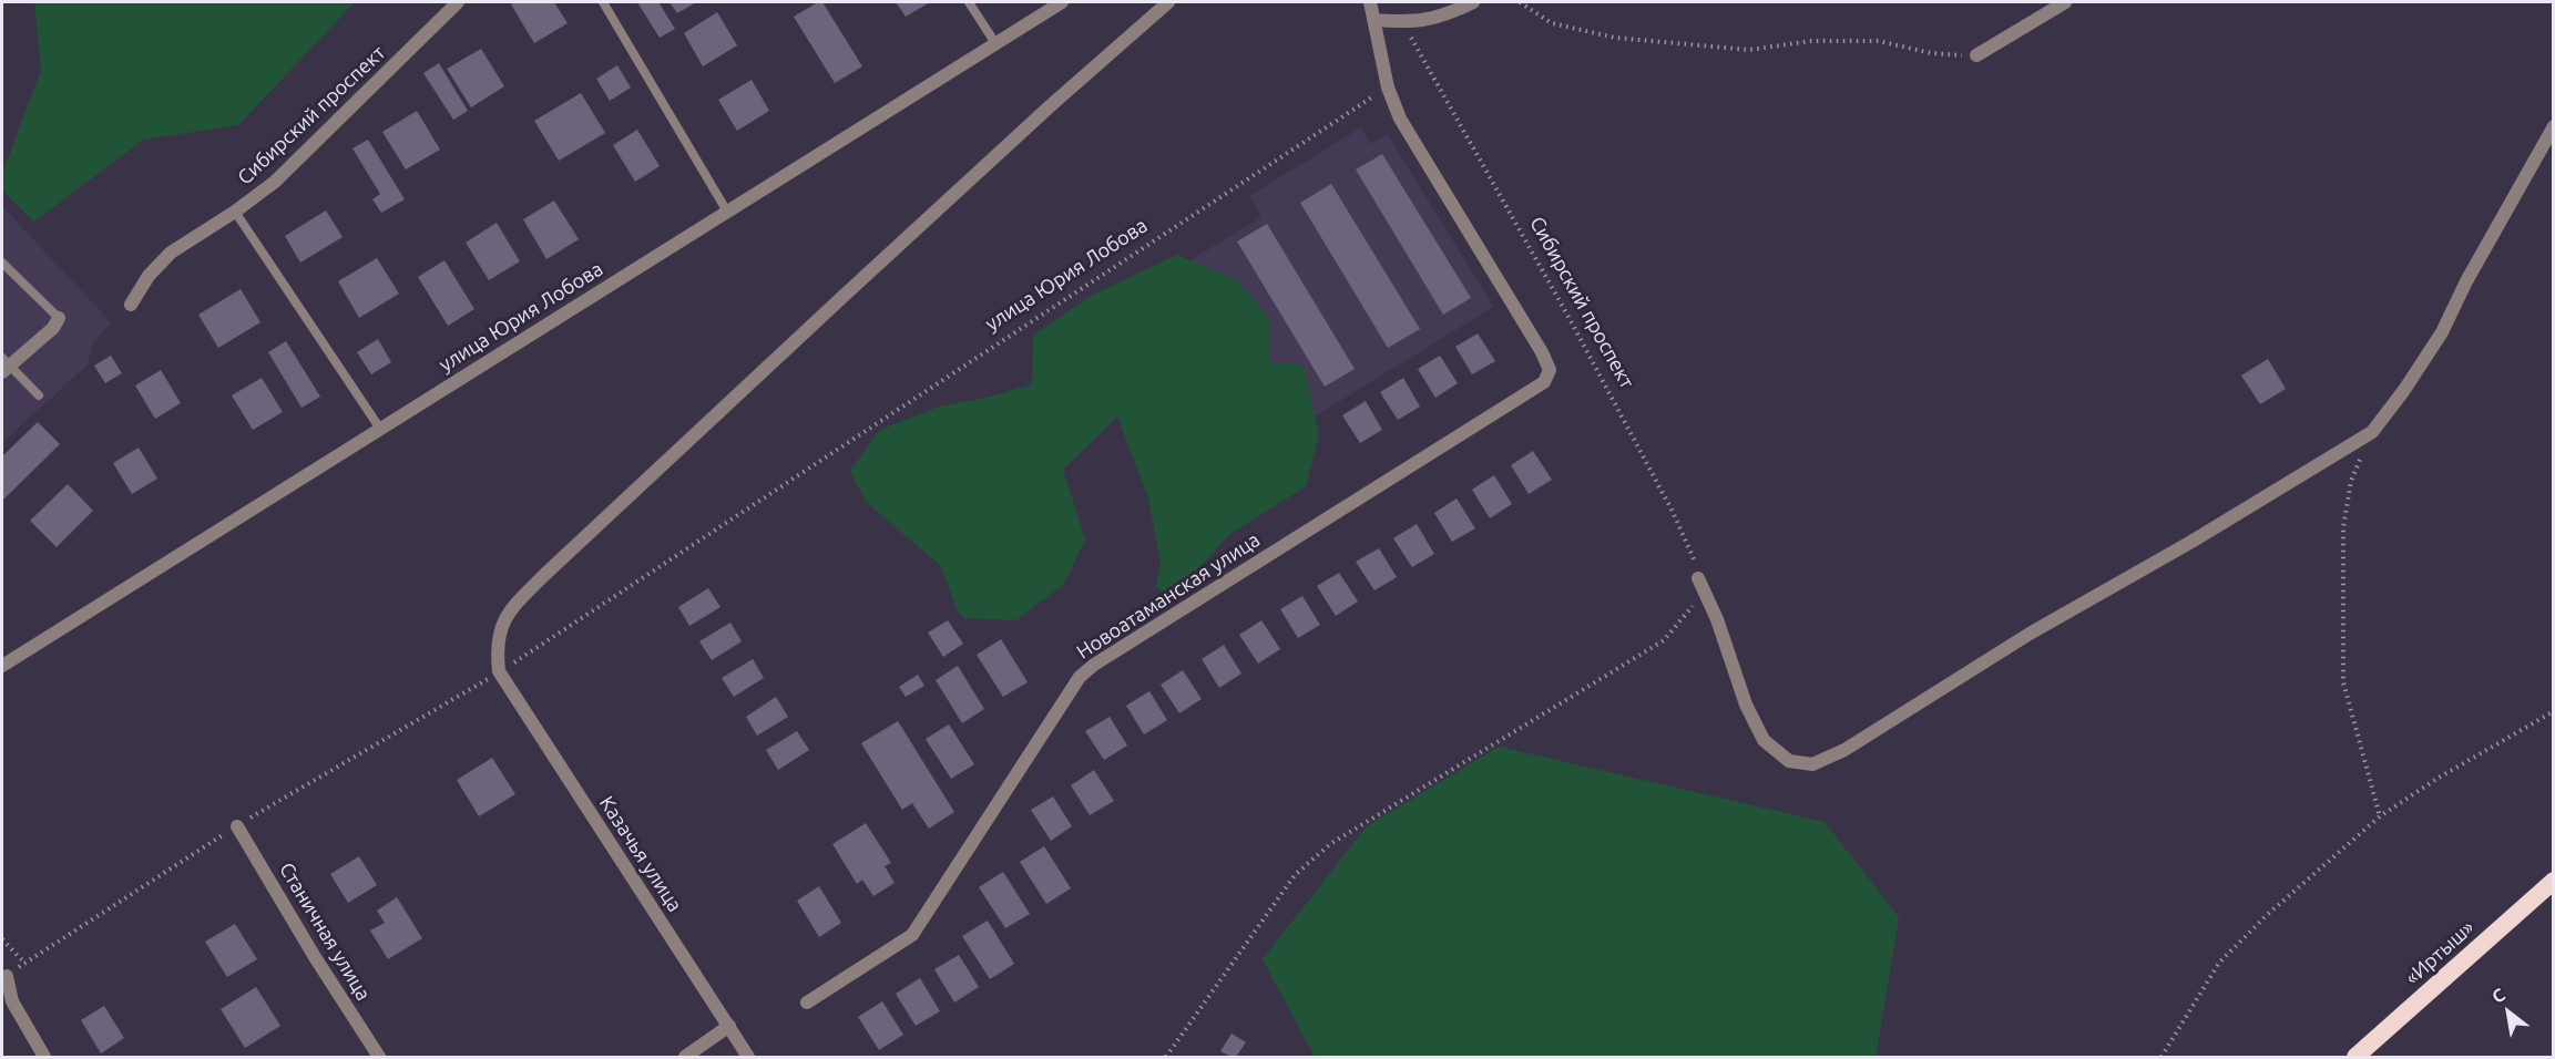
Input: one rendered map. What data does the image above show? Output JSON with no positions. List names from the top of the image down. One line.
{"streets":{"highway":["«Иртыш»"],"street":["Сибирский проспект","улица Юрия Лобова","Новоатаманская улица","Казачья улица","Станичная улица"]},"crossings":[["улица Юрия Лобова","Новоатаманская улица"],["улица Юрия Лобова","Казачья улица"]],"north":"top left"}
